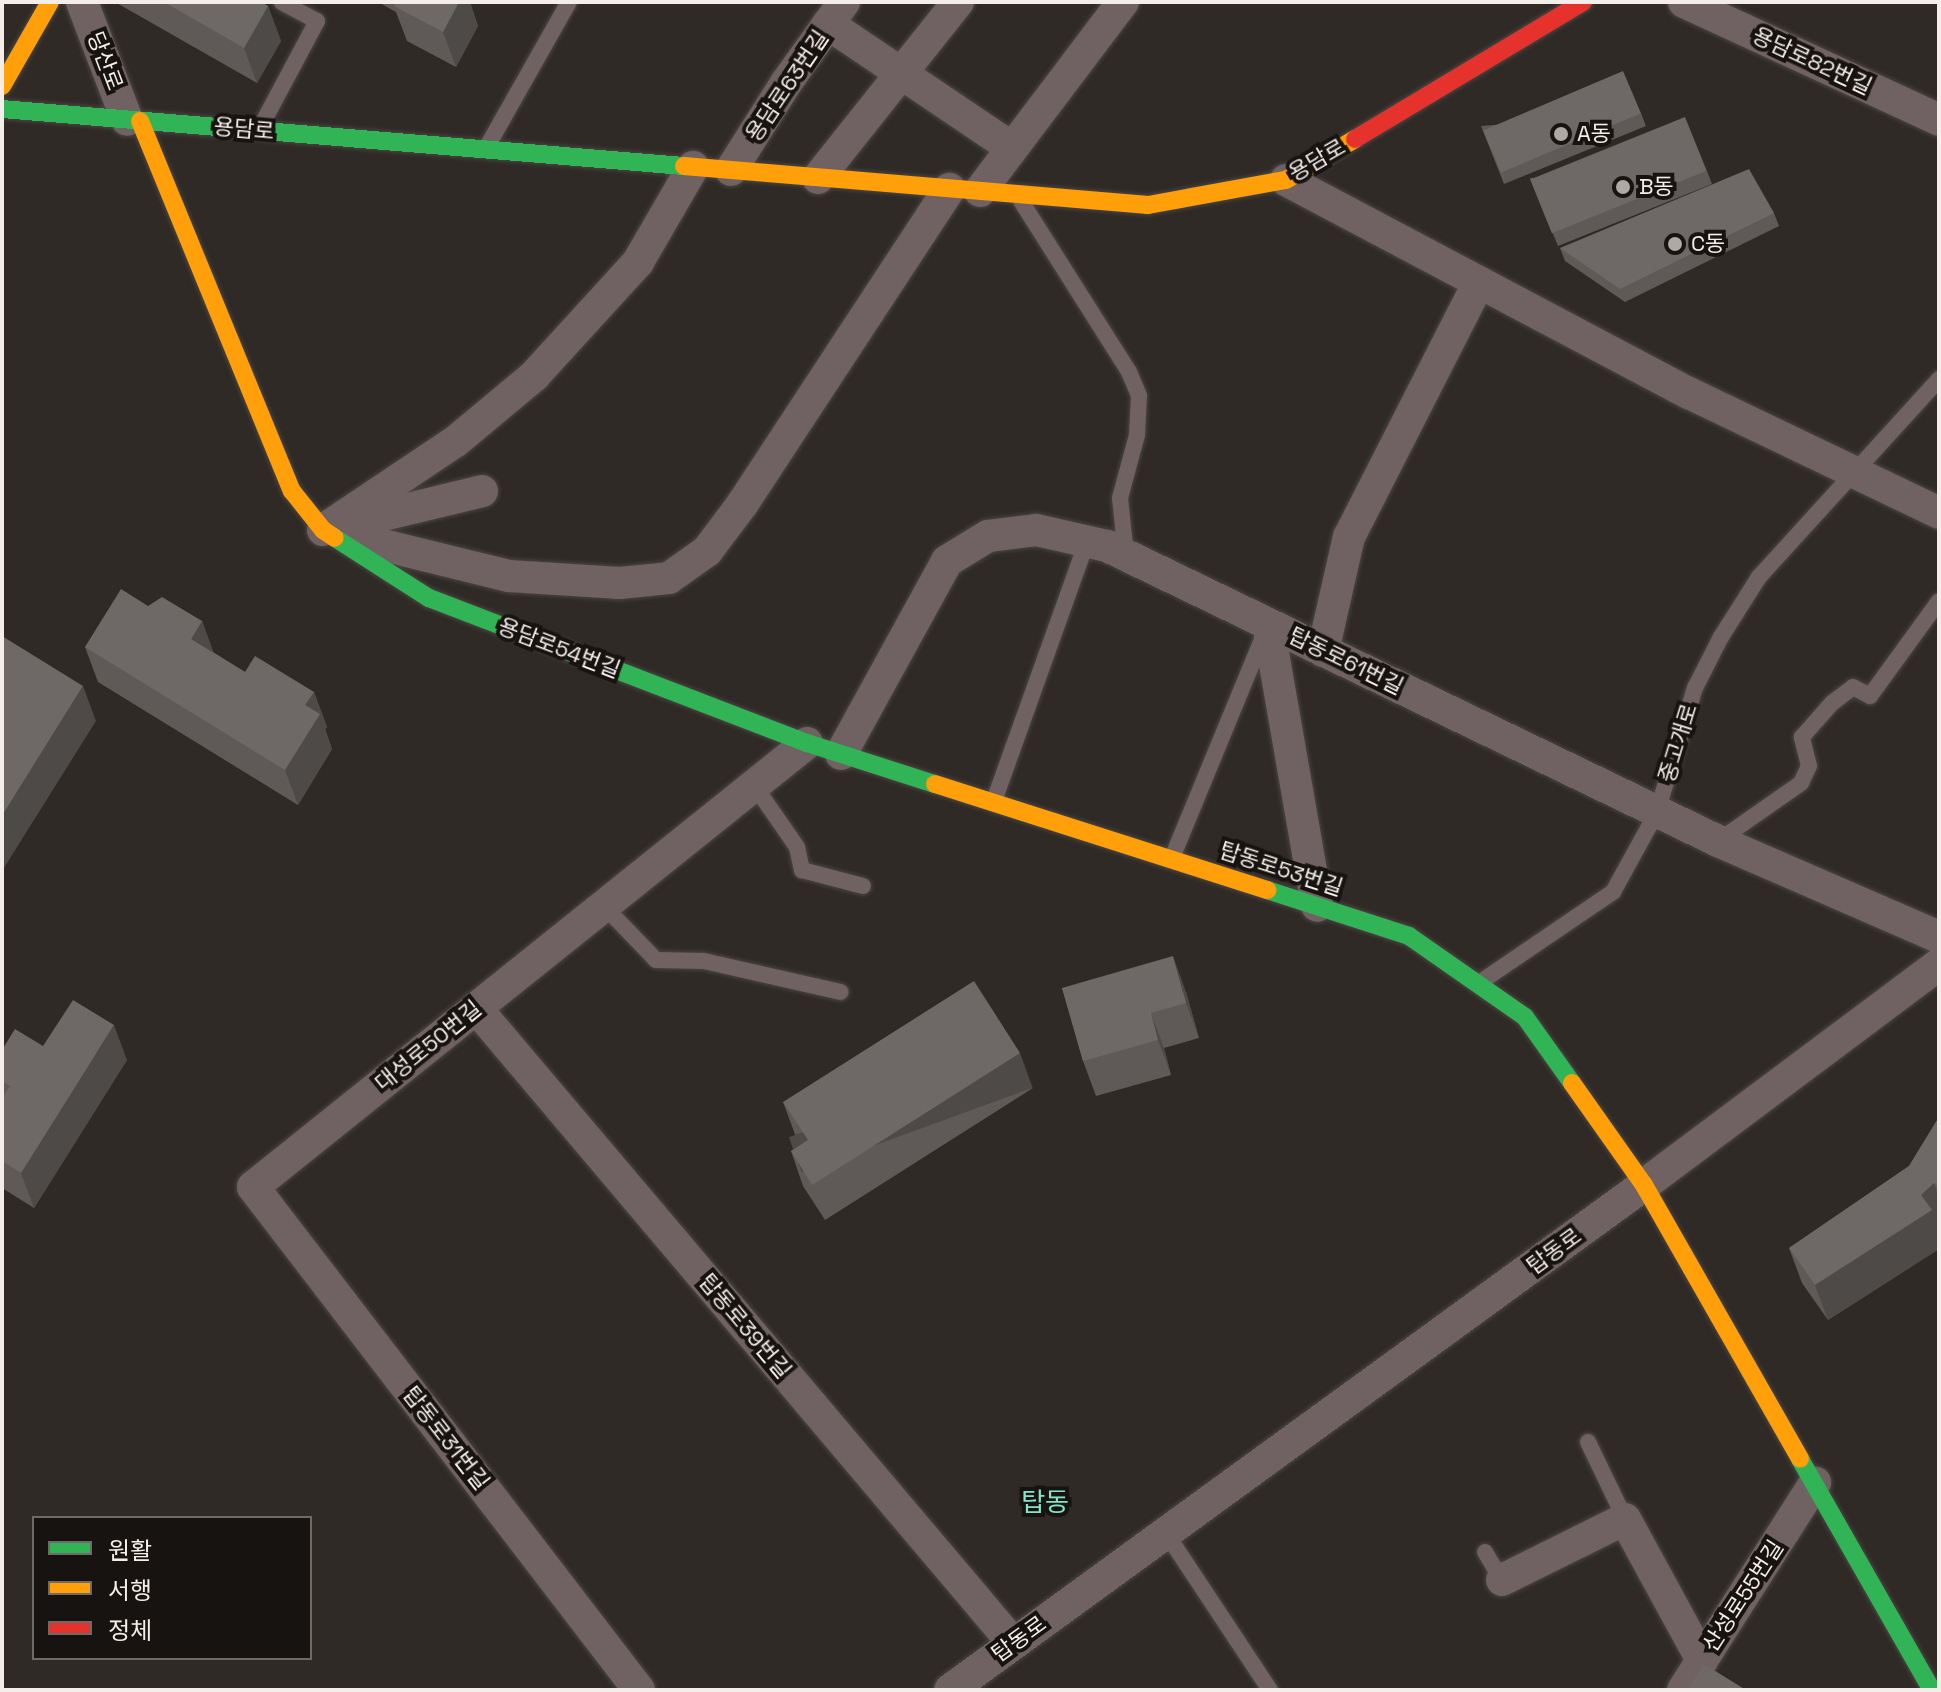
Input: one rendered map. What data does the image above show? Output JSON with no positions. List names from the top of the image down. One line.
{"streets":{"street":["당산로","용담로82번길","용담로63번길","용담로","용담로54번길","탑동로61번길","탑동로53번길","대성로50번길","탑동로","탑동로39번길","탑동로31번길","산성로55번길"],"lane":["중고개로"]},"crossings":[["당산로","용담로"],["당산로","용담로54번길"],["용담로63번길","용담로"],["용담로","용담로54번길"],["용담로54번길","탑동로53번길"],["용담로54번길","대성로50번길"],["탑동로61번길","중고개로"],["탑동로61번길","탑동로53번길"],["중고개로","탑동로53번길"],["탑동로53번길","대성로50번길"],["탑동로53번길","탑동로"],["대성로50번길","탑동로39번길"],["대성로50번길","탑동로31번길"],["탑동로","탑동로39번길"]],"districts":["탑동"],"places":["A동","B동","C동"],"legend":["원활","서행","정체"]}
